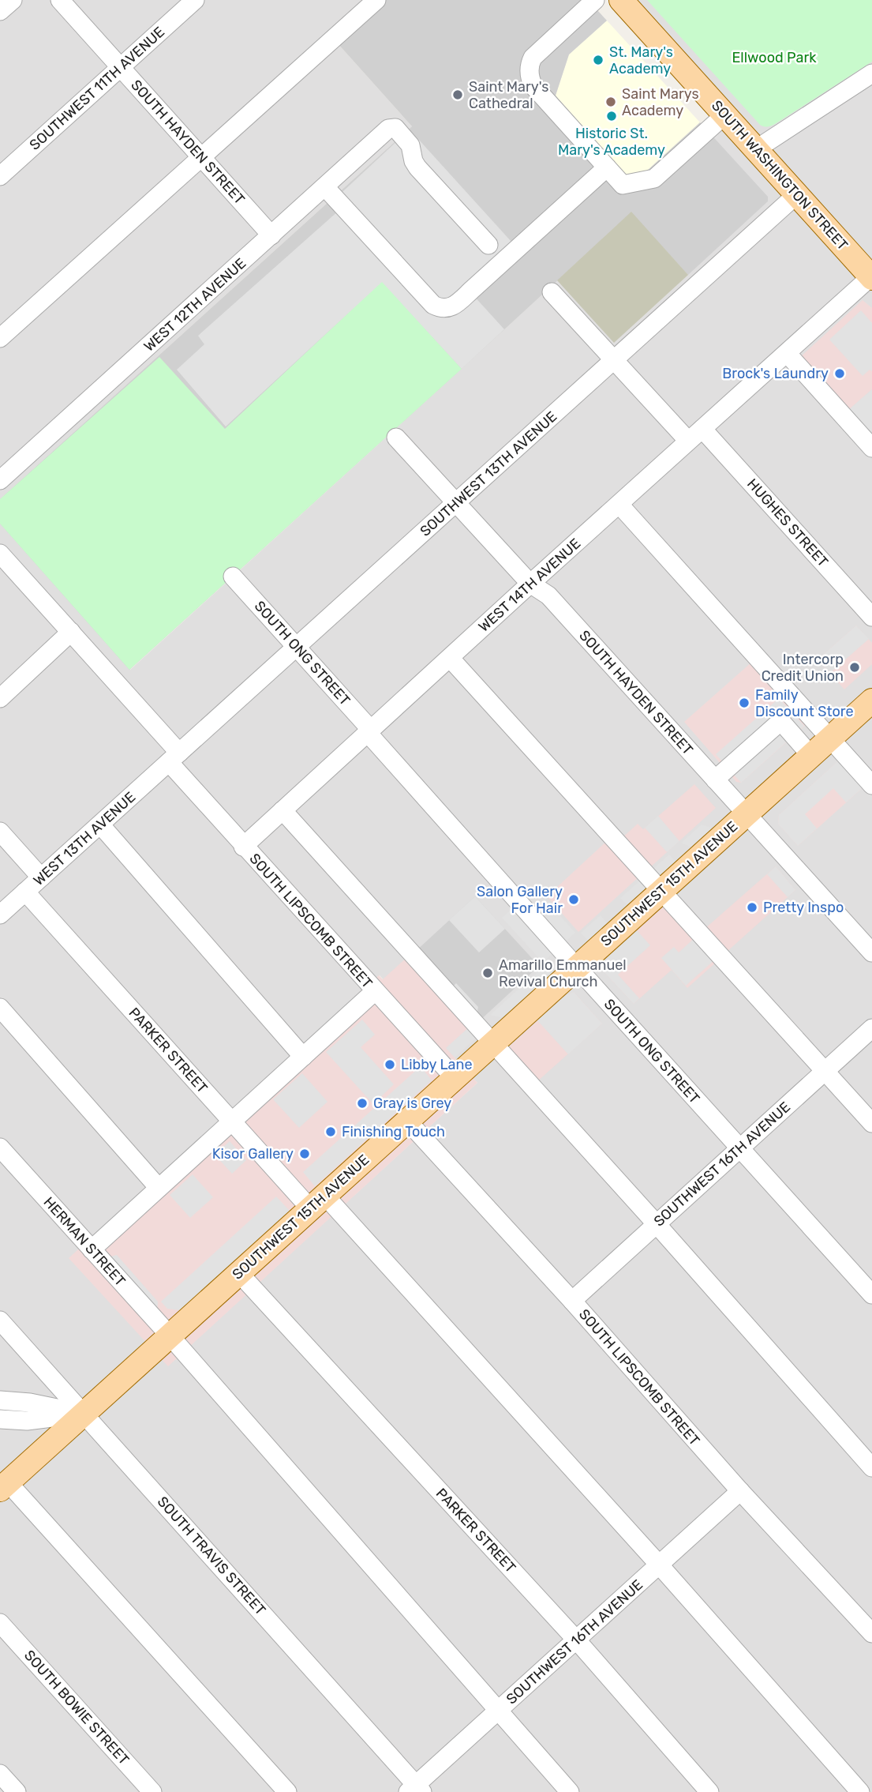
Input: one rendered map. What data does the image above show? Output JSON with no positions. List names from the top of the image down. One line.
{"streets":{"main road":["SOUTH WASHINGTON STREET","SOUTHWEST 15TH AVENUE"],"street":["SOUTHWEST 11TH AVENUE","SOUTH HAYDEN STREET","WEST 12TH AVENUE","SOUTHWEST 13TH AVENUE","HUGHES STREET","WEST 14TH AVENUE","SOUTH ONG STREET","WEST 13TH AVENUE","SOUTH LIPSCOMB STREET","PARKER STREET","SOUTHWEST 16TH AVENUE","HERMAN STREET","SOUTH TRAVIS STREET","SOUTH BOWIE STREET"]},"crossings":[["SOUTHWEST 11TH AVENUE","SOUTH HAYDEN STREET"],["SOUTH HAYDEN STREET","WEST 12TH AVENUE"],["SOUTH HAYDEN STREET","SOUTHWEST 13TH AVENUE"],["SOUTH HAYDEN STREET","WEST 14TH AVENUE"],["SOUTH HAYDEN STREET","SOUTHWEST 15TH AVENUE"],["SOUTH WASHINGTON STREET","SOUTHWEST 13TH AVENUE"],["SOUTHWEST 13TH AVENUE","SOUTH ONG STREET"],["SOUTHWEST 13TH AVENUE","WEST 13TH AVENUE"],["SOUTHWEST 13TH AVENUE","SOUTH LIPSCOMB STREET"],["HUGHES STREET","WEST 14TH AVENUE"],["WEST 14TH AVENUE","SOUTH ONG STREET"],["WEST 14TH AVENUE","SOUTH LIPSCOMB STREET"],["SOUTH ONG STREET","SOUTHWEST 15TH AVENUE"],["SOUTH ONG STREET","SOUTHWEST 16TH AVENUE"],["WEST 13TH AVENUE","SOUTH LIPSCOMB STREET"],["WEST 13TH AVENUE","PARKER STREET"],["SOUTHWEST 15TH AVENUE","SOUTH LIPSCOMB STREET"],["SOUTHWEST 15TH AVENUE","PARKER STREET"],["SOUTHWEST 15TH AVENUE","HERMAN STREET"],["SOUTHWEST 15TH AVENUE","SOUTH TRAVIS STREET"],["SOUTH LIPSCOMB STREET","SOUTHWEST 16TH AVENUE"],["PARKER STREET","SOUTHWEST 16TH AVENUE"],["SOUTHWEST 16TH AVENUE","HERMAN STREET"],["SOUTHWEST 16TH AVENUE","SOUTH TRAVIS STREET"]],"parks":["Ellwood Park"],"places":["St. Mary's Academy","Saint Mary's Cathedral","Saint Marys Academy","Historic St. Mary's Academy","Brock's Laundry","Intercorp Credit Union","Family Discount Store","Salon Gallery For Hair","Pretty Inspo","Amarillo Emmanuel Revival Church","Libby Lane","Gray is Grey","Finishing Touch","Kisor Gallery"]}
